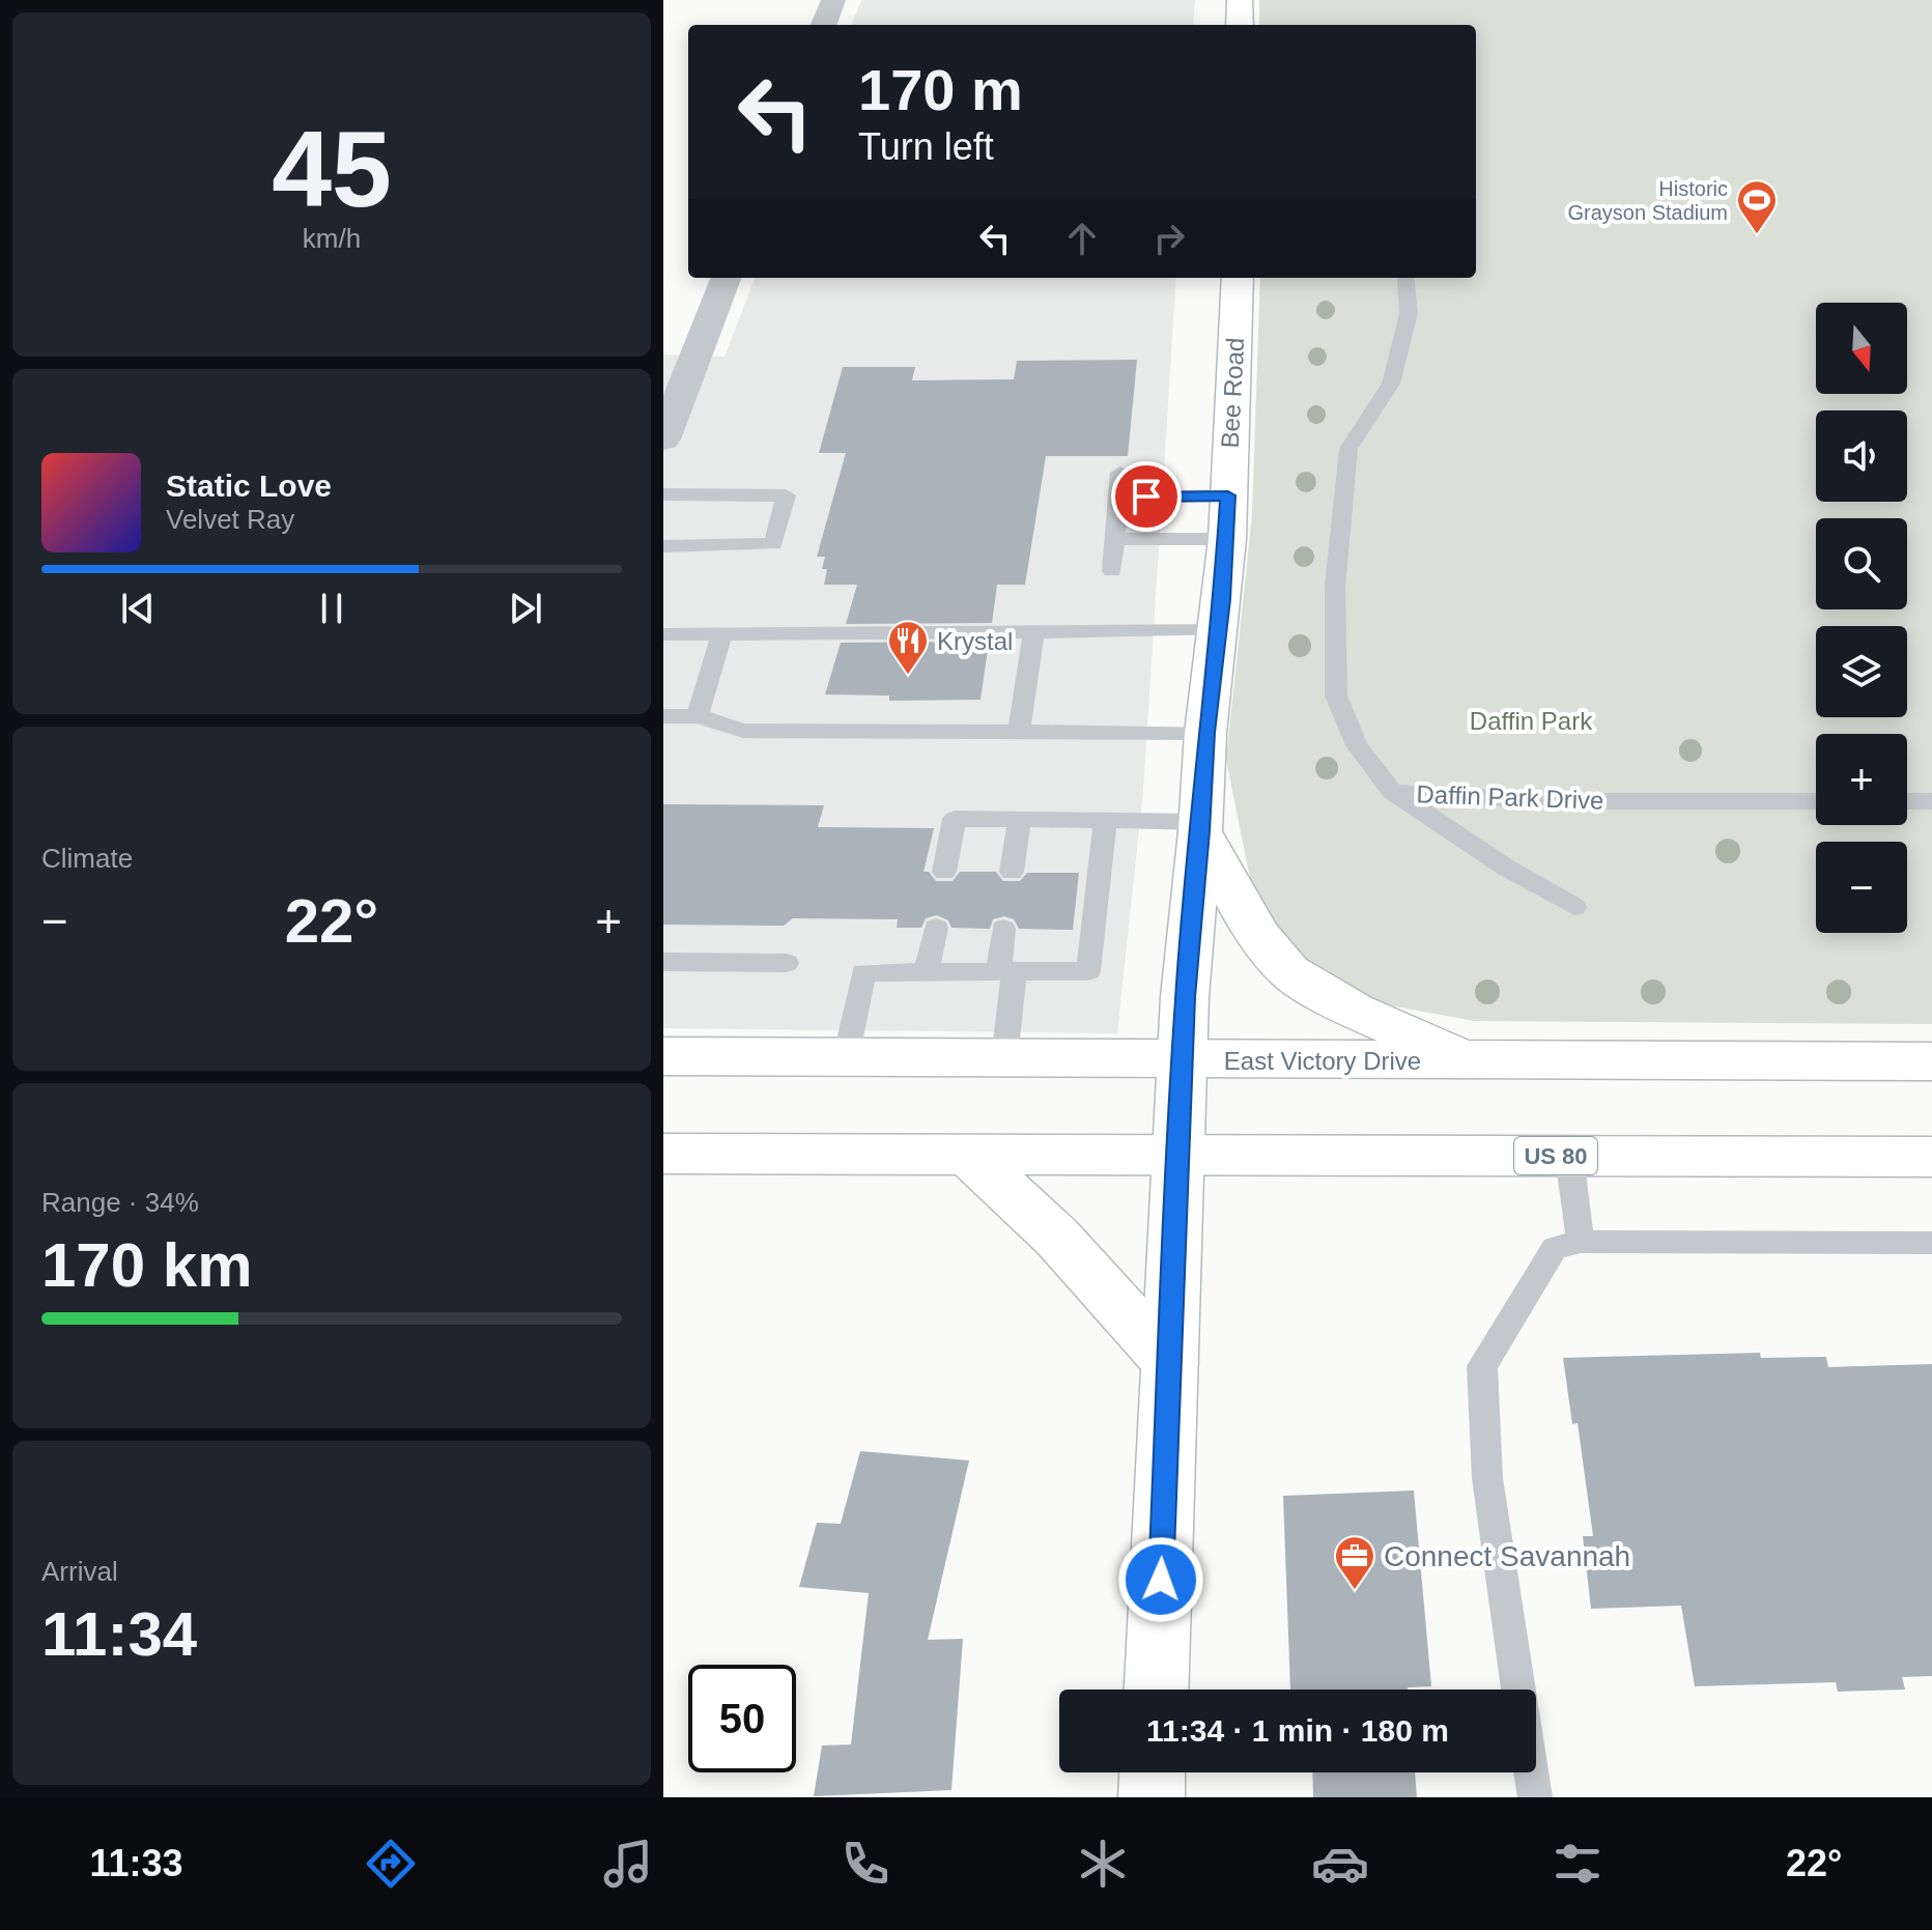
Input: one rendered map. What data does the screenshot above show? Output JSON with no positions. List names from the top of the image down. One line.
{"streets":{"main road":["Bee Road","East Victory Drive","US 80"],"lane":["Daffin Park Drive"]},"crossings":[["Bee Road","East Victory Drive"],["Bee Road","US 80"]],"parks":["Daffin Park"],"places":{"sports":["Historic Grayson Stadium"],"restaurant":["Krystal"],"office":["Connect Savannah"]},"north":"bottom","page":{"tile":[["45","km/h"],"Climate",["Range · 34%","170 km"],["Arrival","11:34"]],"turn":["170 m","Turn left"],"map_buttons":["+","−"],"song":["Static Love","Velvet Ray"],"heat":["−","22°","+"],"limit":"50","trip":"11:34 · 1 min · 180 m","tabs":["11:33","22°"]}}
